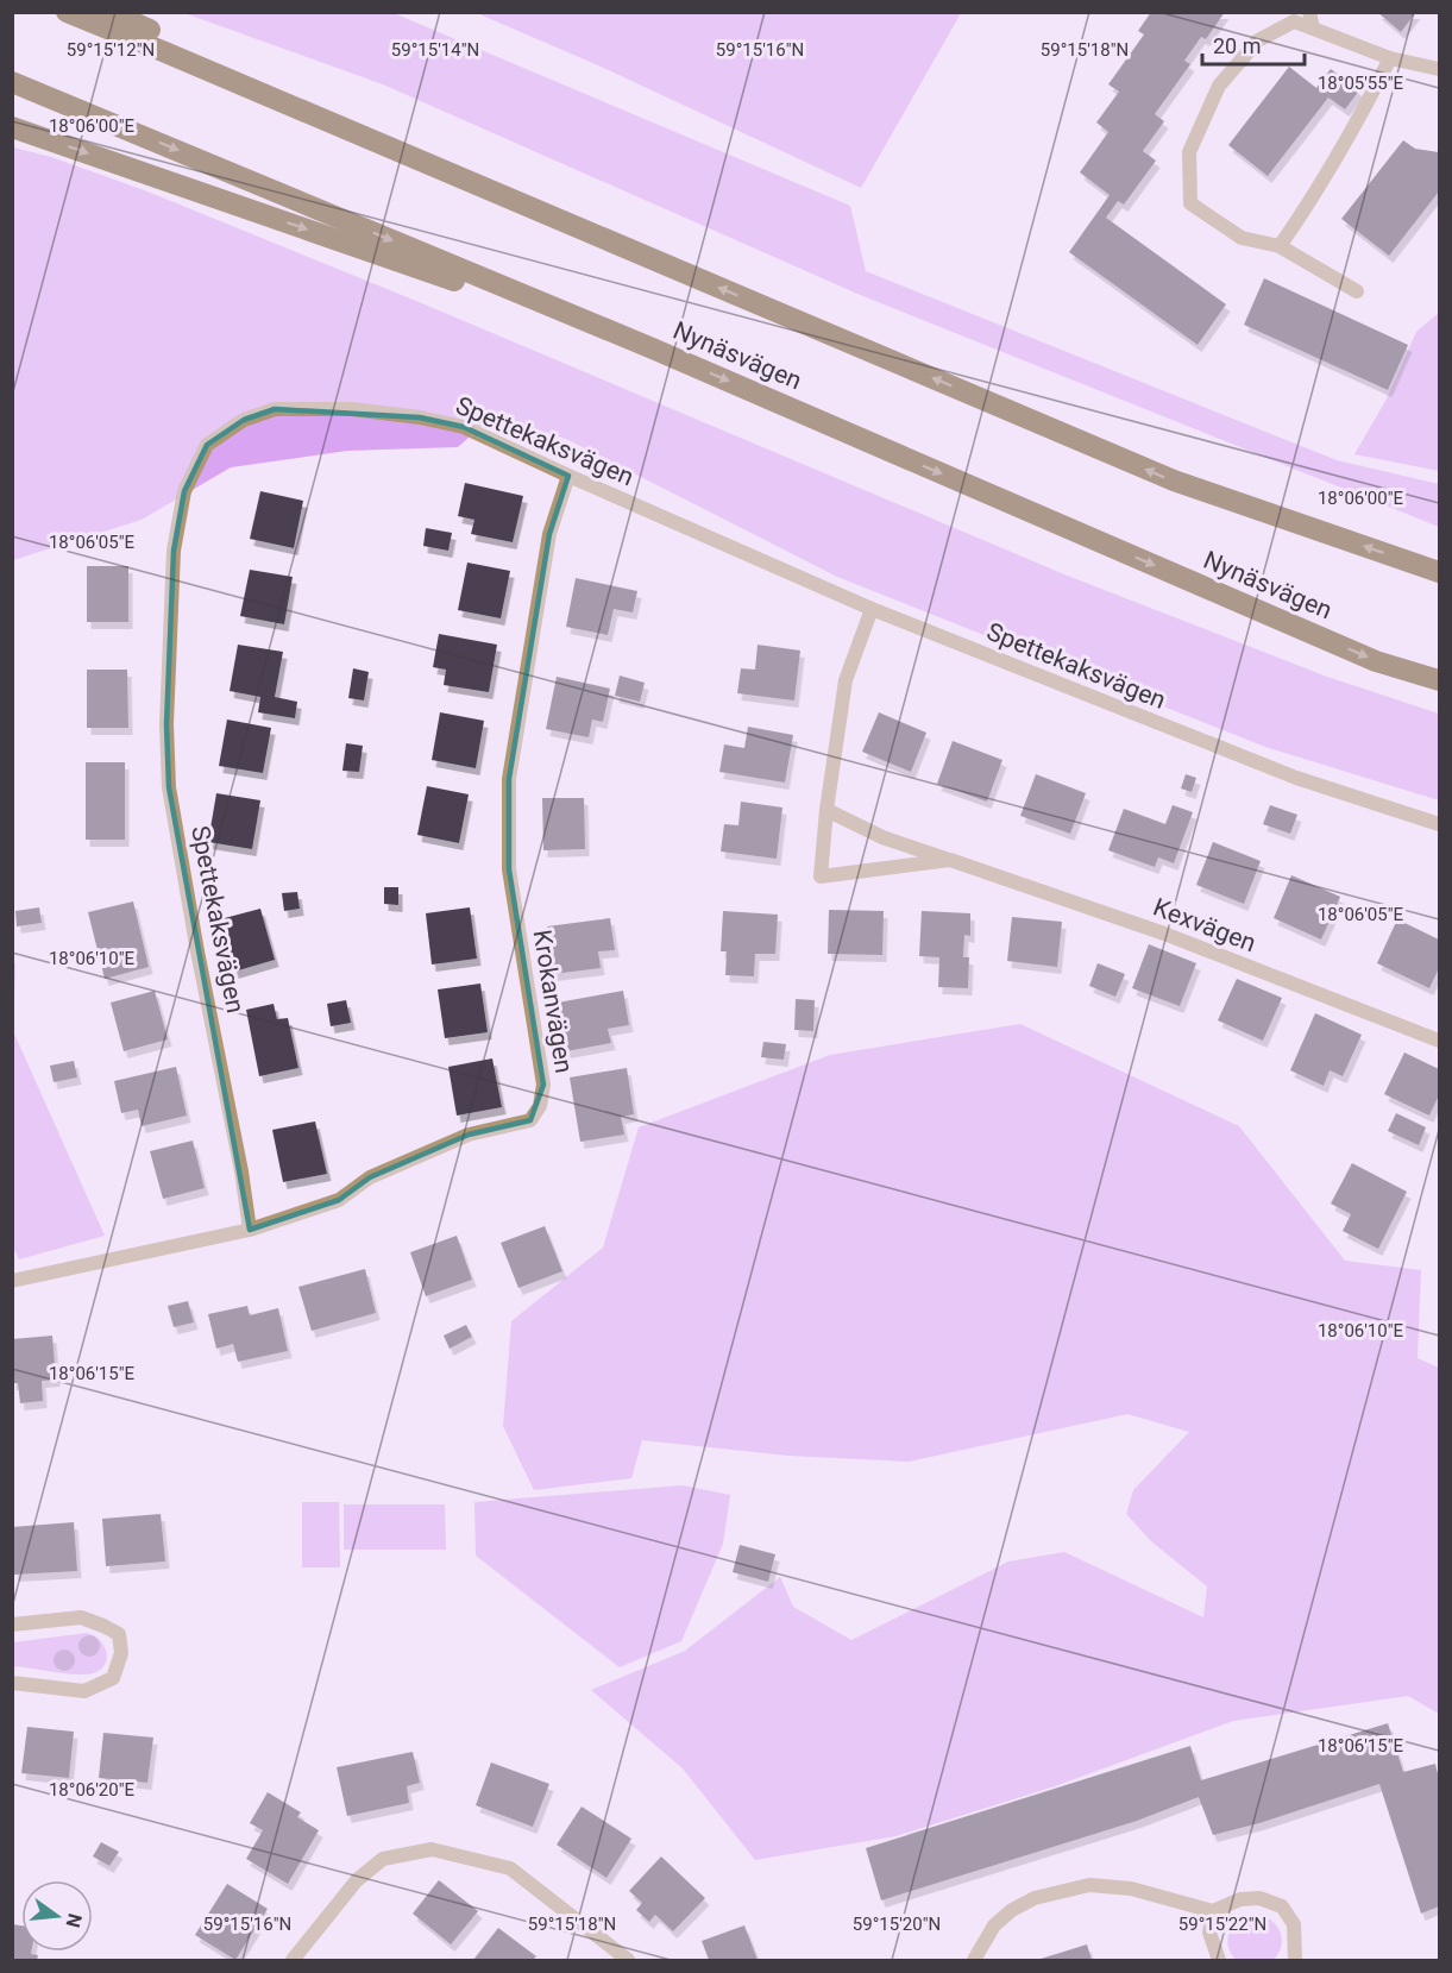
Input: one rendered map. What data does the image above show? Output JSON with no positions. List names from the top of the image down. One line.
{"streets":{"highway":["Nynäsvägen"],"street":["Spettekaksvägen","Kexvägen","Krokanvägen"]},"crossings":[["Spettekaksvägen","Kexvägen"],["Spettekaksvägen","Krokanvägen"]],"scale_bar":"20 m","north":"right","coordinates":["59°15'12\"N","59°15'14\"N","59°15'16\"N","59°15'18\"N","18°05'55\"E","18°06'00\"E","18°06'05\"E","18°06'10\"E","18°06'15\"E","18°06'20\"E","59°15'20\"N","59°15'22\"N"]}
